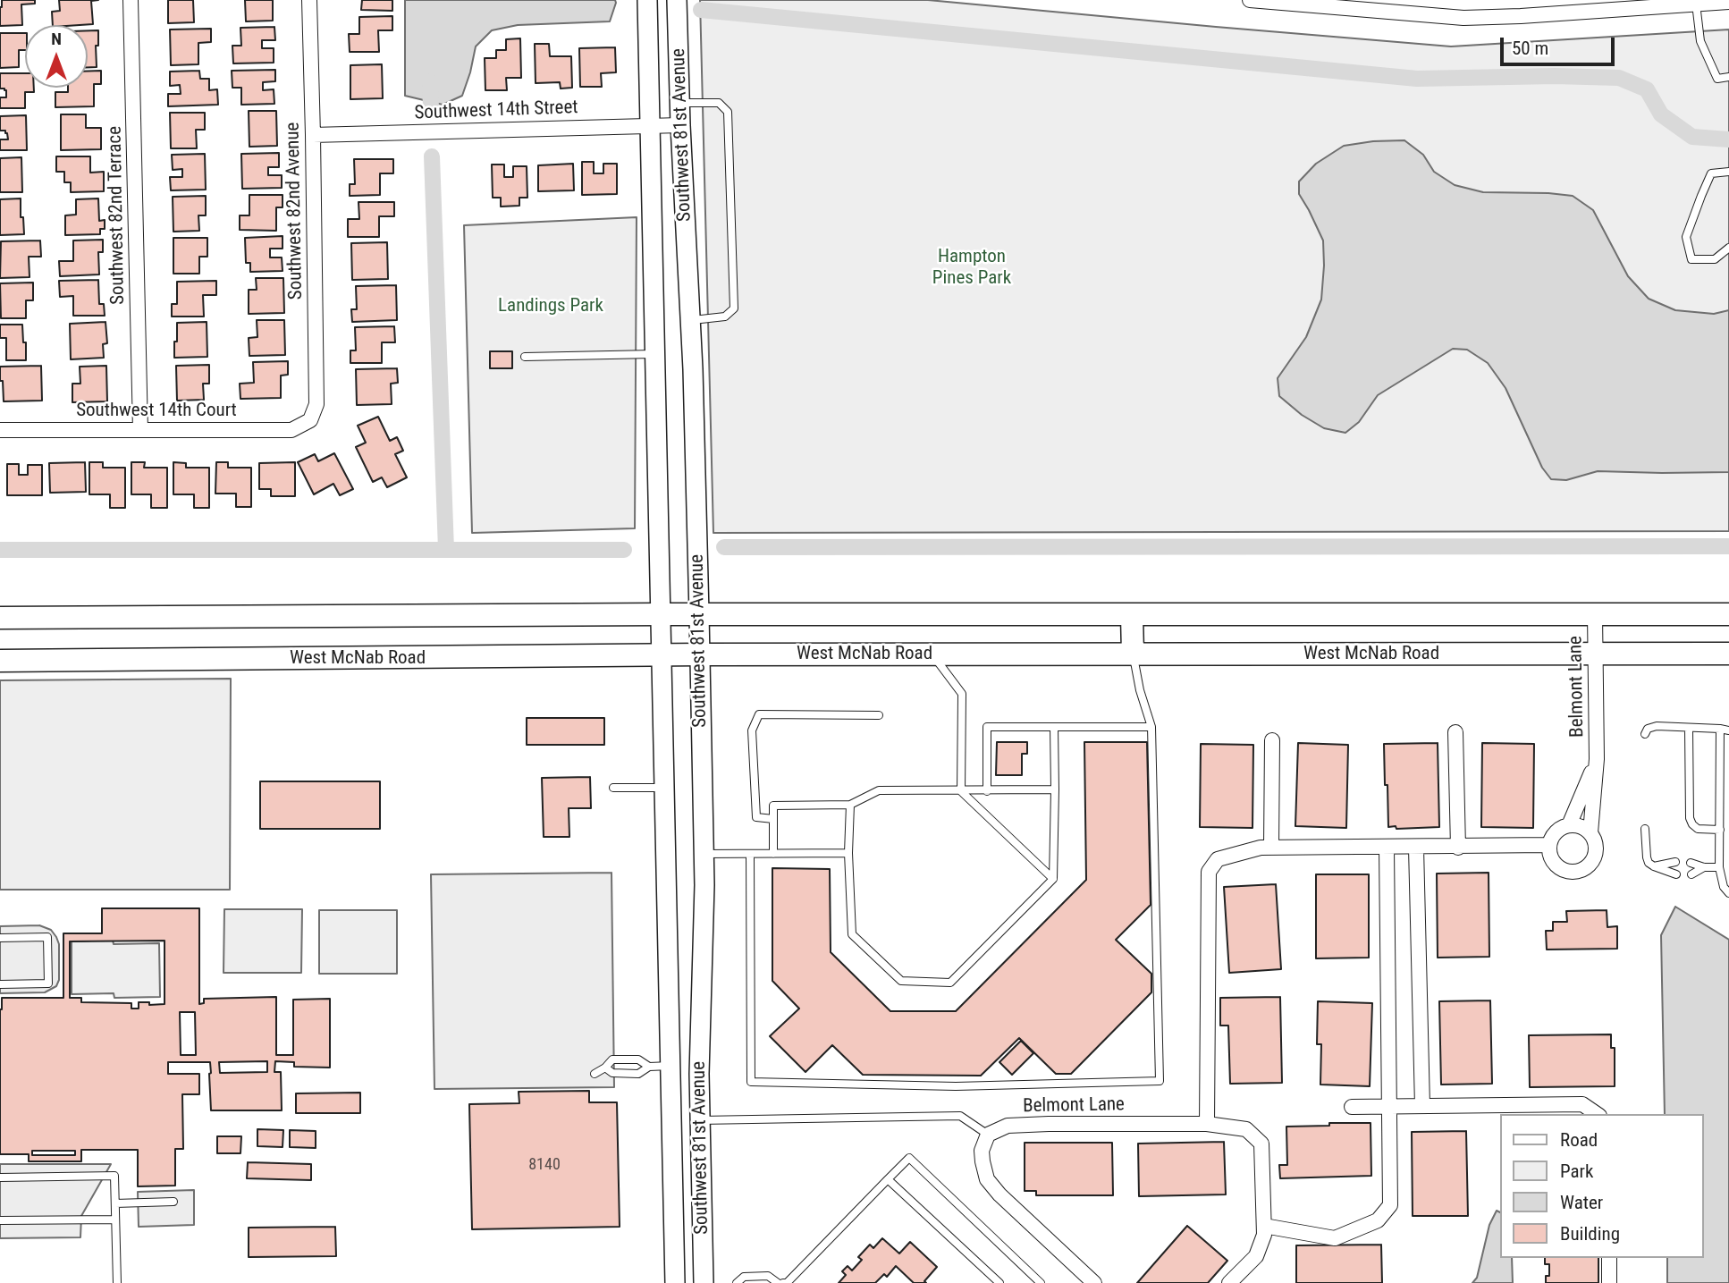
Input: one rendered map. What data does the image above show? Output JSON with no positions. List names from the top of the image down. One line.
{"streets":{"main road":["West McNab Road"],"street":["Southwest 14th Street","Southwest 81st Avenue","Southwest 82nd Avenue","Southwest 82nd Terrace","Southwest 14th Court","Belmont Lane"]},"crossings":[["Southwest 14th Street","Southwest 81st Avenue"],["Southwest 14th Street","Southwest 82nd Avenue"],["Southwest 81st Avenue","West McNab Road"],["Southwest 82nd Avenue","Southwest 14th Court"],["Southwest 82nd Terrace","Southwest 14th Court"],["West McNab Road","Belmont Lane"]],"parks":["Hampton Pines Park","Landings Park"],"house_numbers":["8140"],"legend":["Road","Park","Water","Building"],"scale_bar":"50 m","north":"top"}
